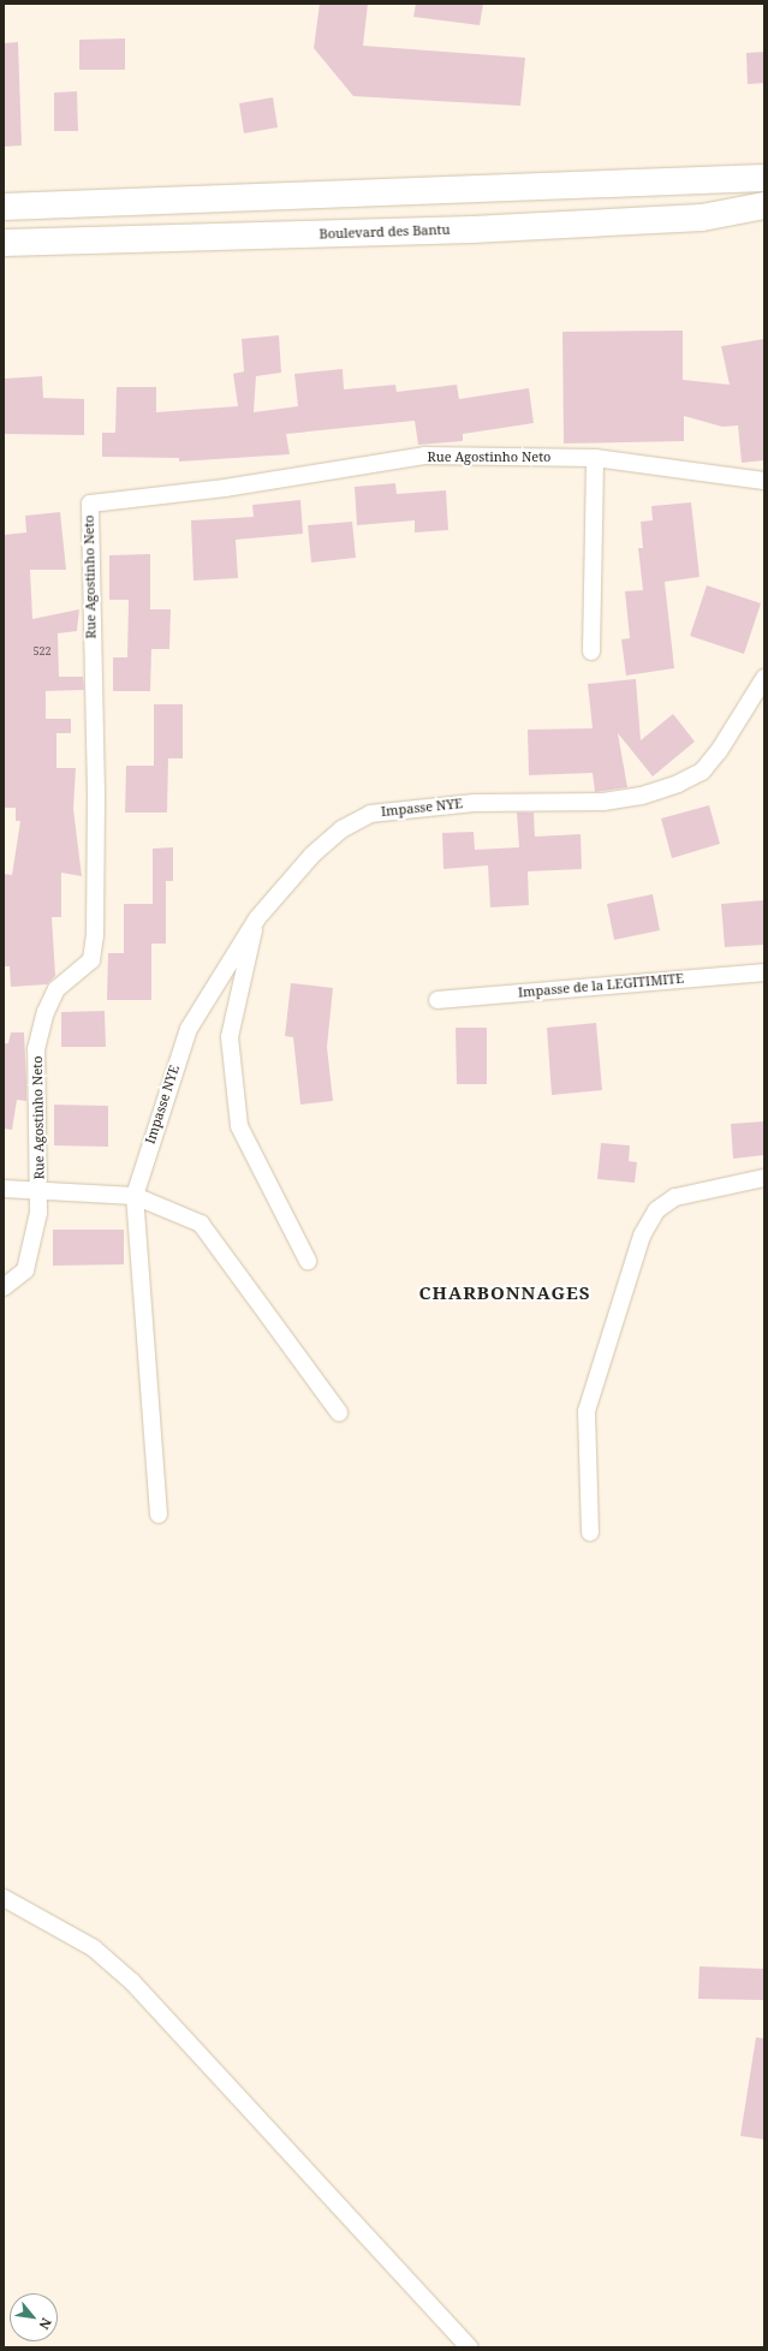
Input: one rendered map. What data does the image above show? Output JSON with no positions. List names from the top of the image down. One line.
{"streets":{"highway":["Boulevard des Bantu"],"street":["Rue Agostinho Neto","Impasse NYE","Impasse de la LEGITIMITE"]},"districts":["CHARBONNAGES"],"house_numbers":["522"],"north":"bottom right"}
